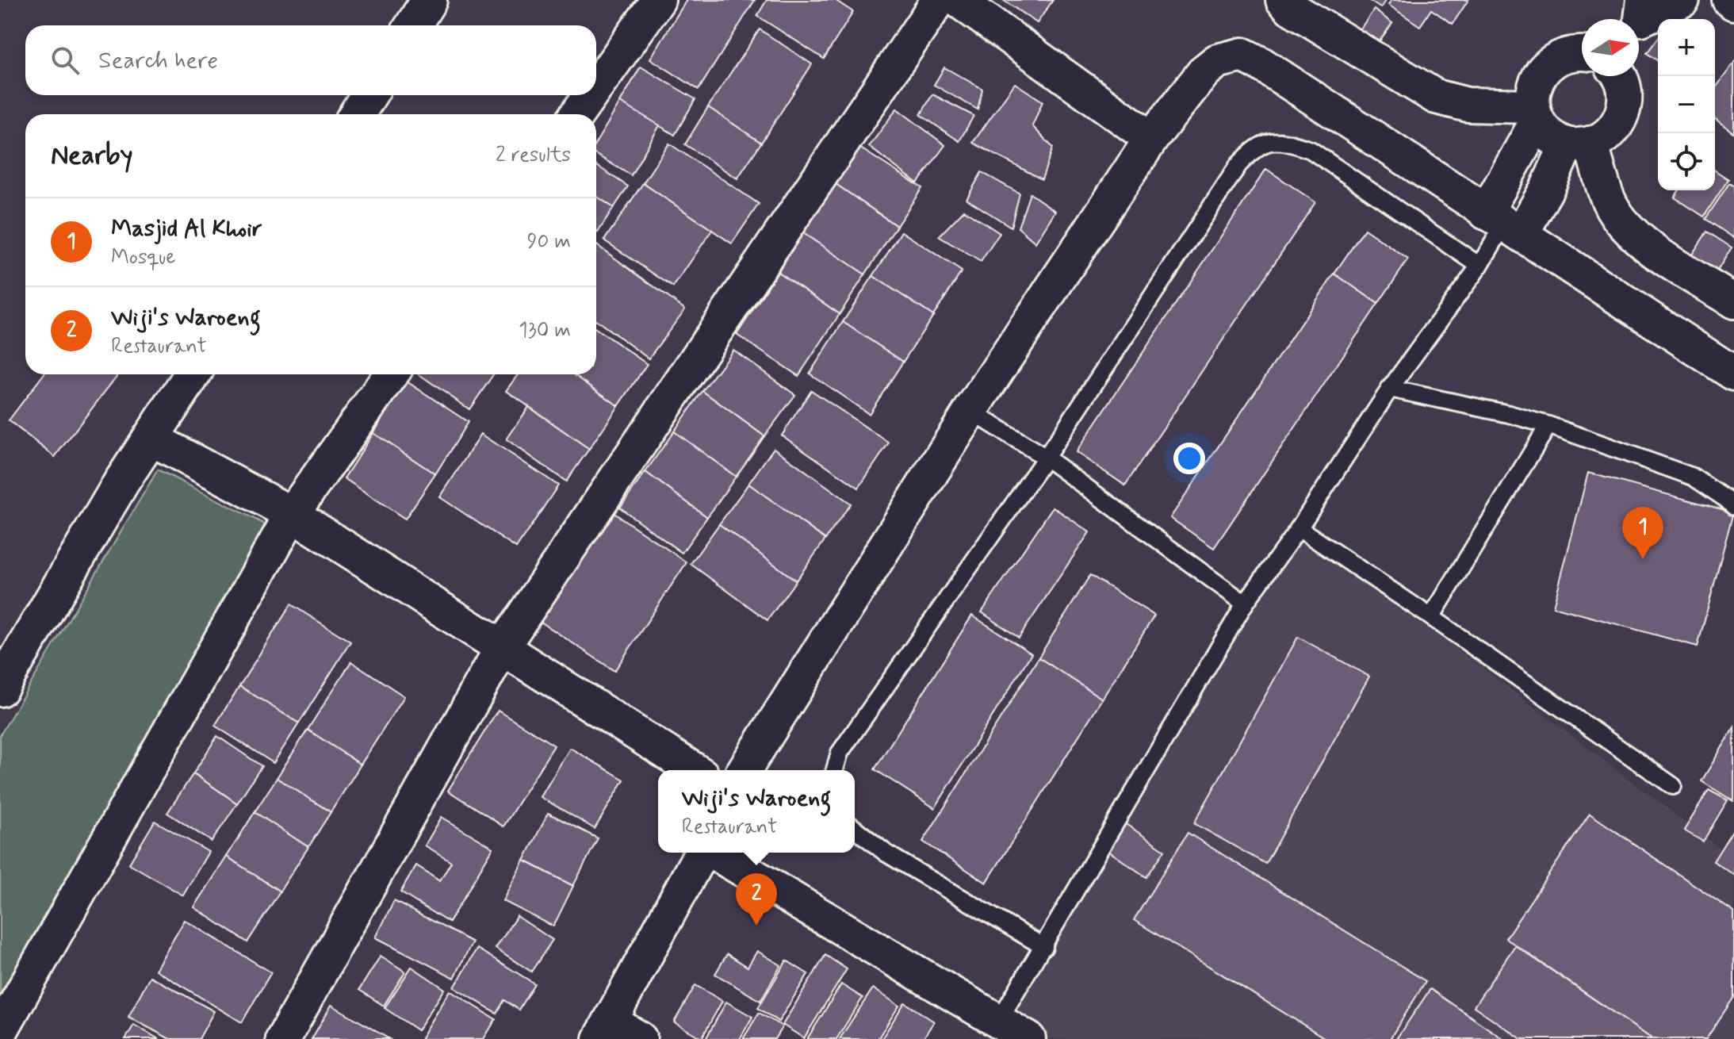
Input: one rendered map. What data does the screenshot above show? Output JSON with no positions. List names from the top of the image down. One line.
{"north":"right","page":{"map_buttons":["+","−"],"search":"Search here","heading":["Nearby","2 results"],"list":[{"mark":"1","name":"Masjid Al Khoir","note":"Mosque","value":"90 m"},{"mark":"2","name":"Wiji's Waroeng","note":"Restaurant","value":"130 m"}],"pins":["1","2"],"popup":["Wiji's Waroeng","Restaurant"]}}
